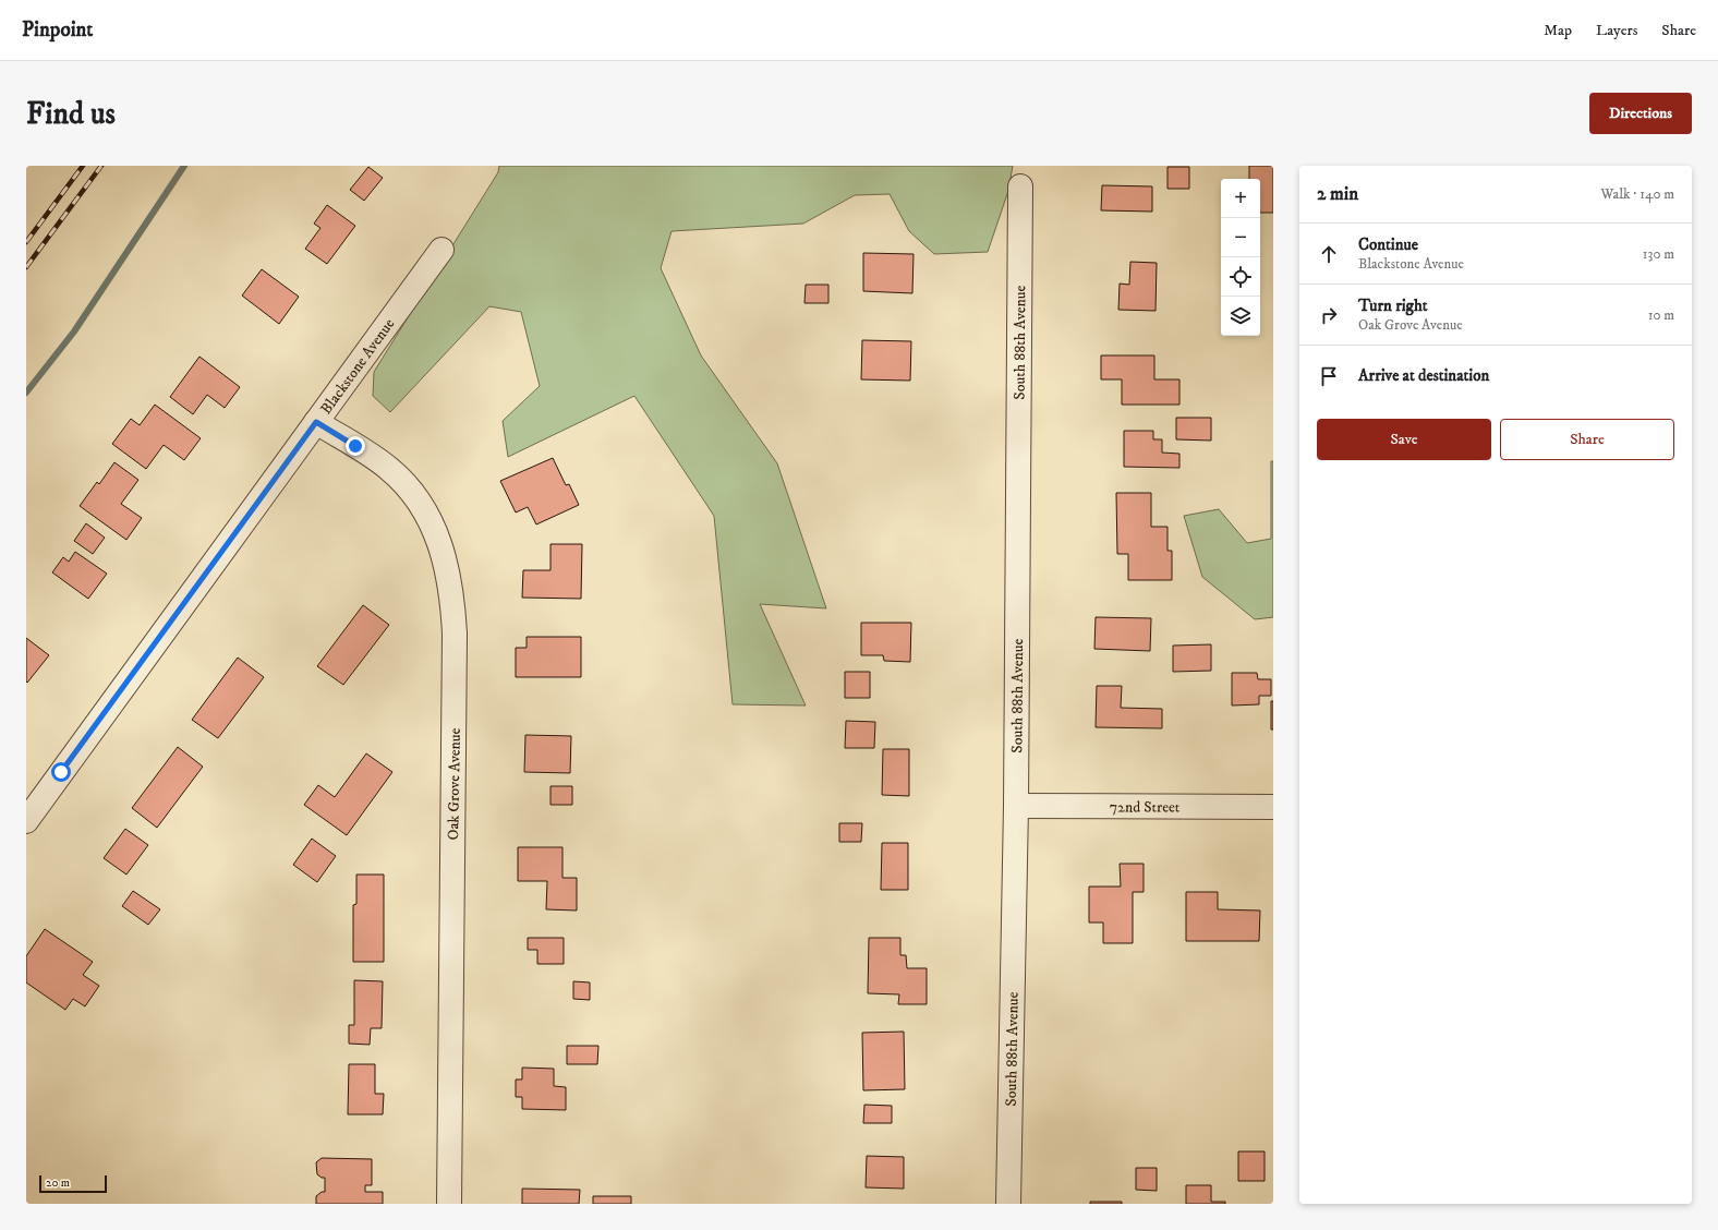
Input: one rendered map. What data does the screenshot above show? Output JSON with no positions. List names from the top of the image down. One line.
{"streets":{"street":["South 88th Avenue","Blackstone Avenue","Oak Grove Avenue","72nd Street"]},"crossings":[["South 88th Avenue","72nd Street"],["Blackstone Avenue","Oak Grove Avenue"]],"scale_bar":"20 m","page":{"header":"Pinpoint","nav":["Map","Layers","Share"],"buttons":["Directions",["Save","Share"]],"title":"Find us","heading":["2 min","Walk · 140 m"],"map_buttons":["+","−"],"list":[["Continue","Blackstone Avenue","130 m"],["Turn right","Oak Grove Avenue","10 m"],"Arrive at destination"],"scale":"20 m"}}
